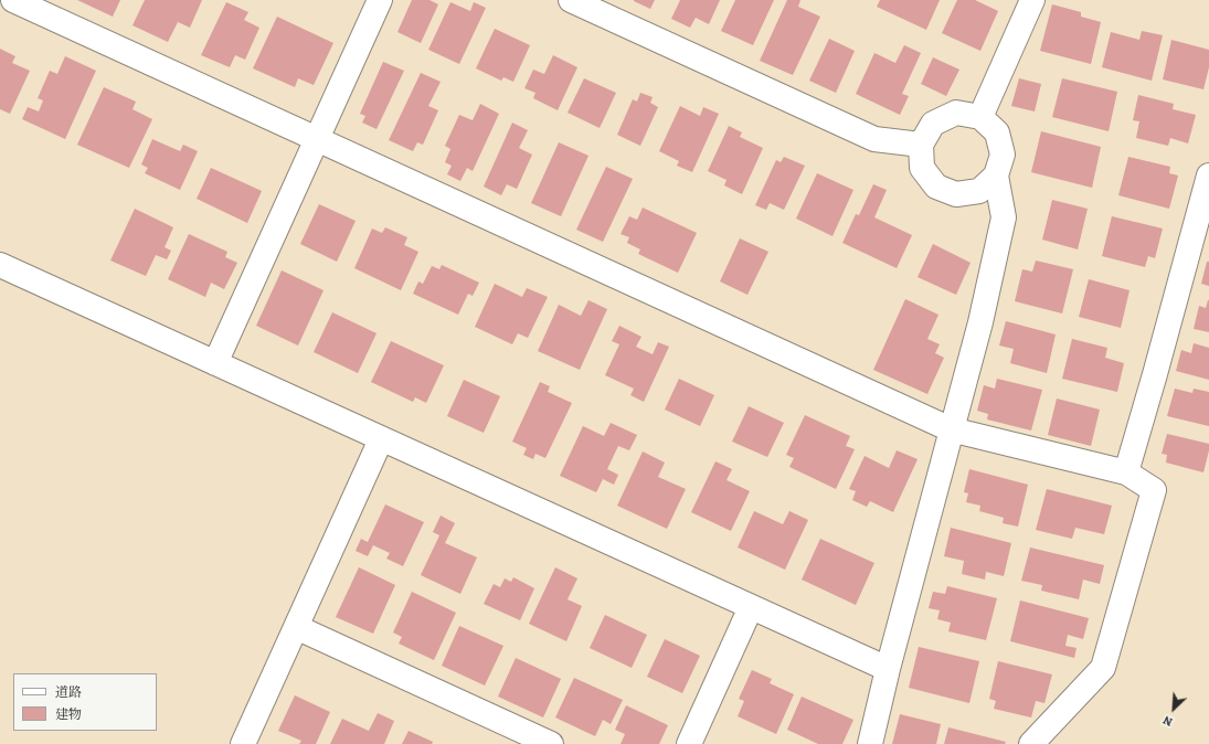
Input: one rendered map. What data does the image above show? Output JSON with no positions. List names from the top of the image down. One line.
{"legend":["道路","建物"],"north":"bottom left"}
